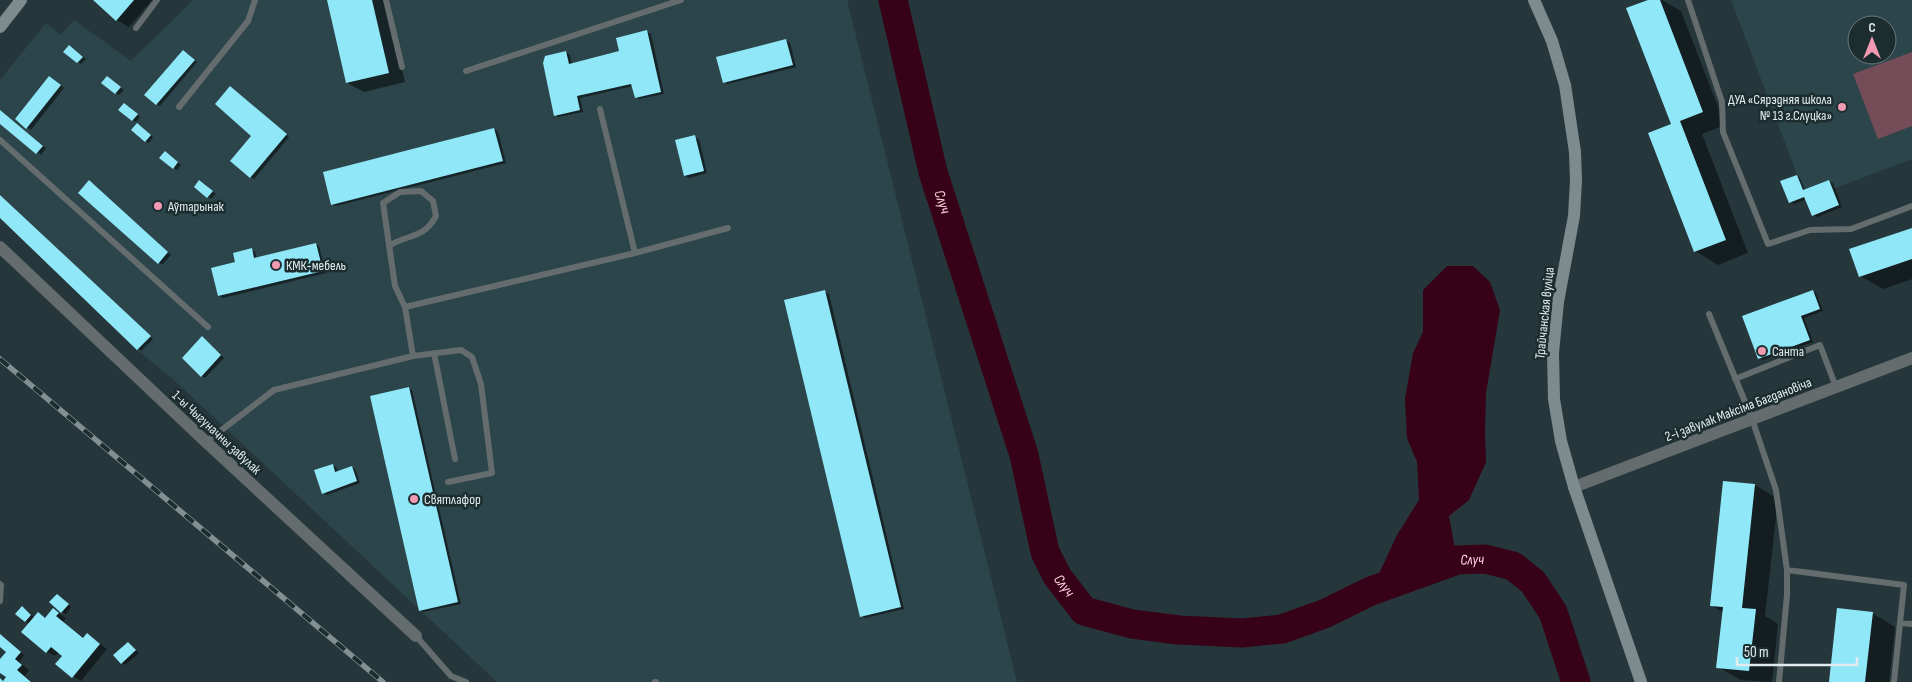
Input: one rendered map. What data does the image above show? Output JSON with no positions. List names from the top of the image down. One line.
{"streets":{"street":["Трайчанская вуліца","2-і завулак Максіма Багдановіча","1-ы Чыгуначны завулак"]},"crossings":[["Трайчанская вуліца","2-і завулак Максіма Багдановіча"]],"water":["Случ"],"places":["ДУА «Сярэдняя школа № 13 г.Слуцка»","Аўтарынак","КМК-мебель","Санта","Святлафор"],"scale_bar":"50 m","north":"top"}
